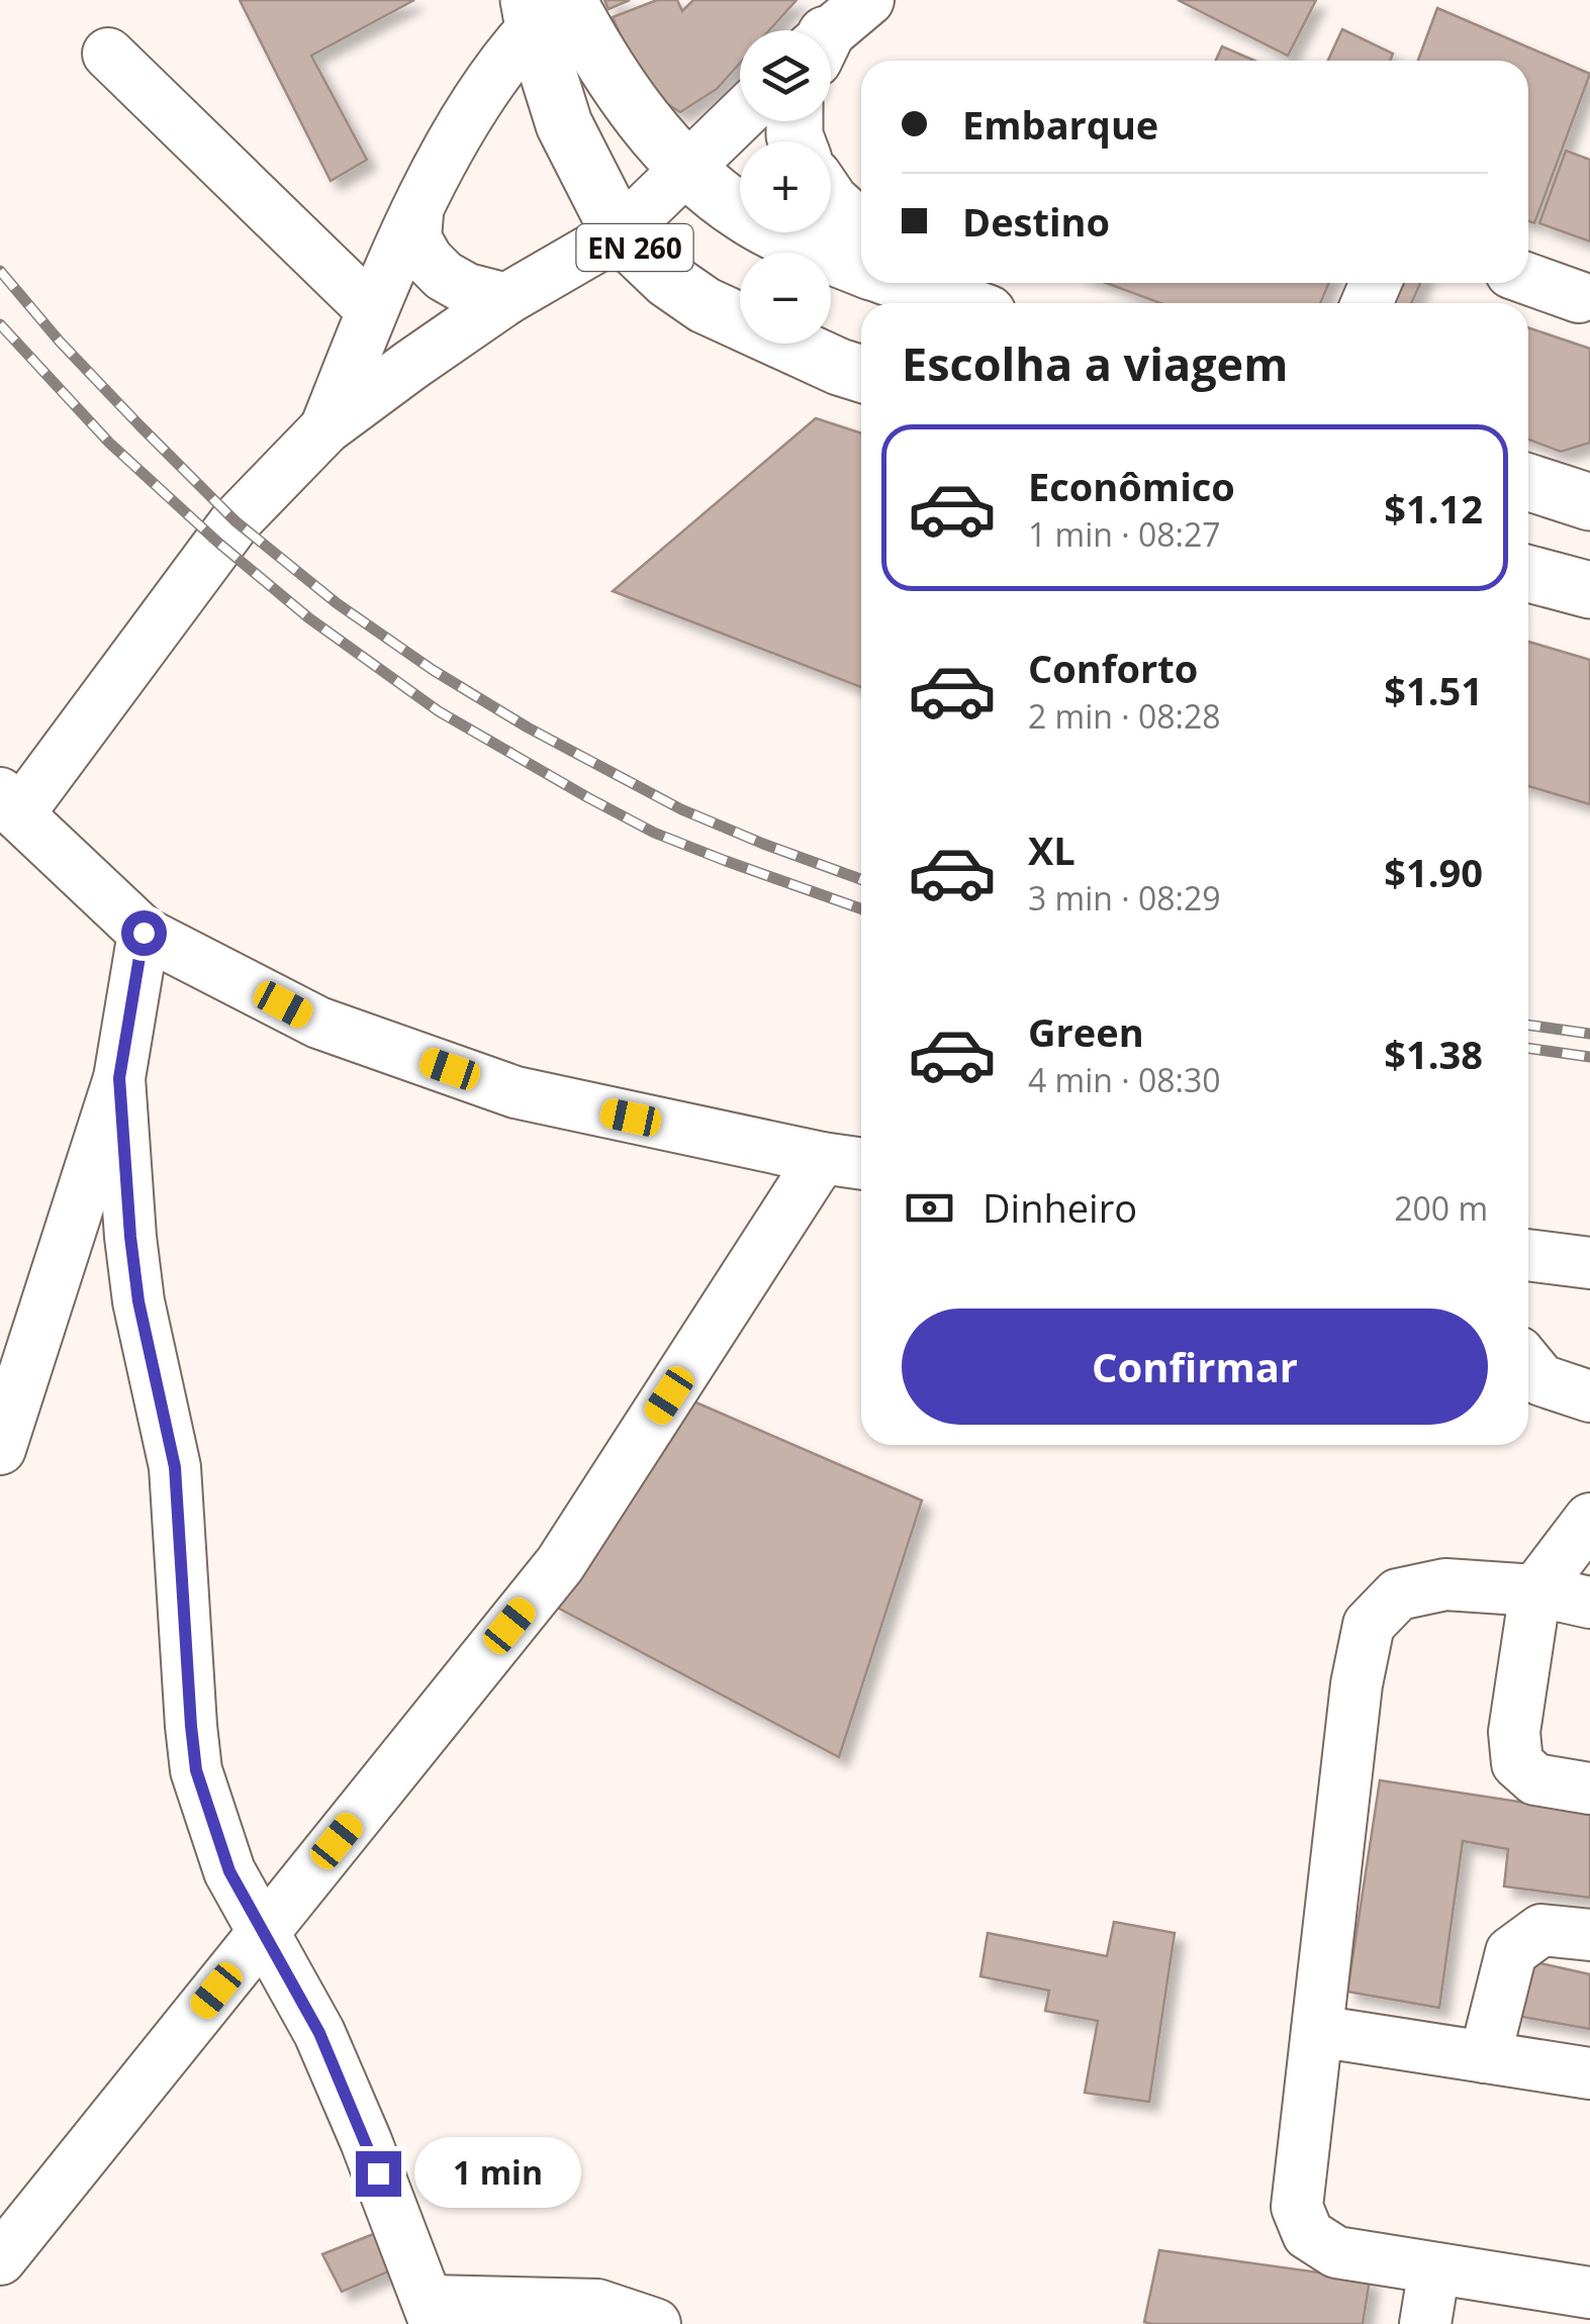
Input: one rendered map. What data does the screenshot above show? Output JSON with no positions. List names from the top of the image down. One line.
{"streets":{"main road":["EN 260"]},"page":{"map_buttons":["+","−"],"banner":["Embarque","Destino"],"heading":"Escolha a viagem","list":[{"name":"Econômico","note":"1 min · 08:27","value":"$1.12"},{"name":"Conforto","note":"2 min · 08:28","value":"$1.51"},{"name":"XL","note":"3 min · 08:29","value":"$1.90"},{"name":"Green","note":"4 min · 08:30","value":"$1.38"}],"pay":["Dinheiro","200 m"],"buttons":"Confirmar","bubble":"1 min"}}
